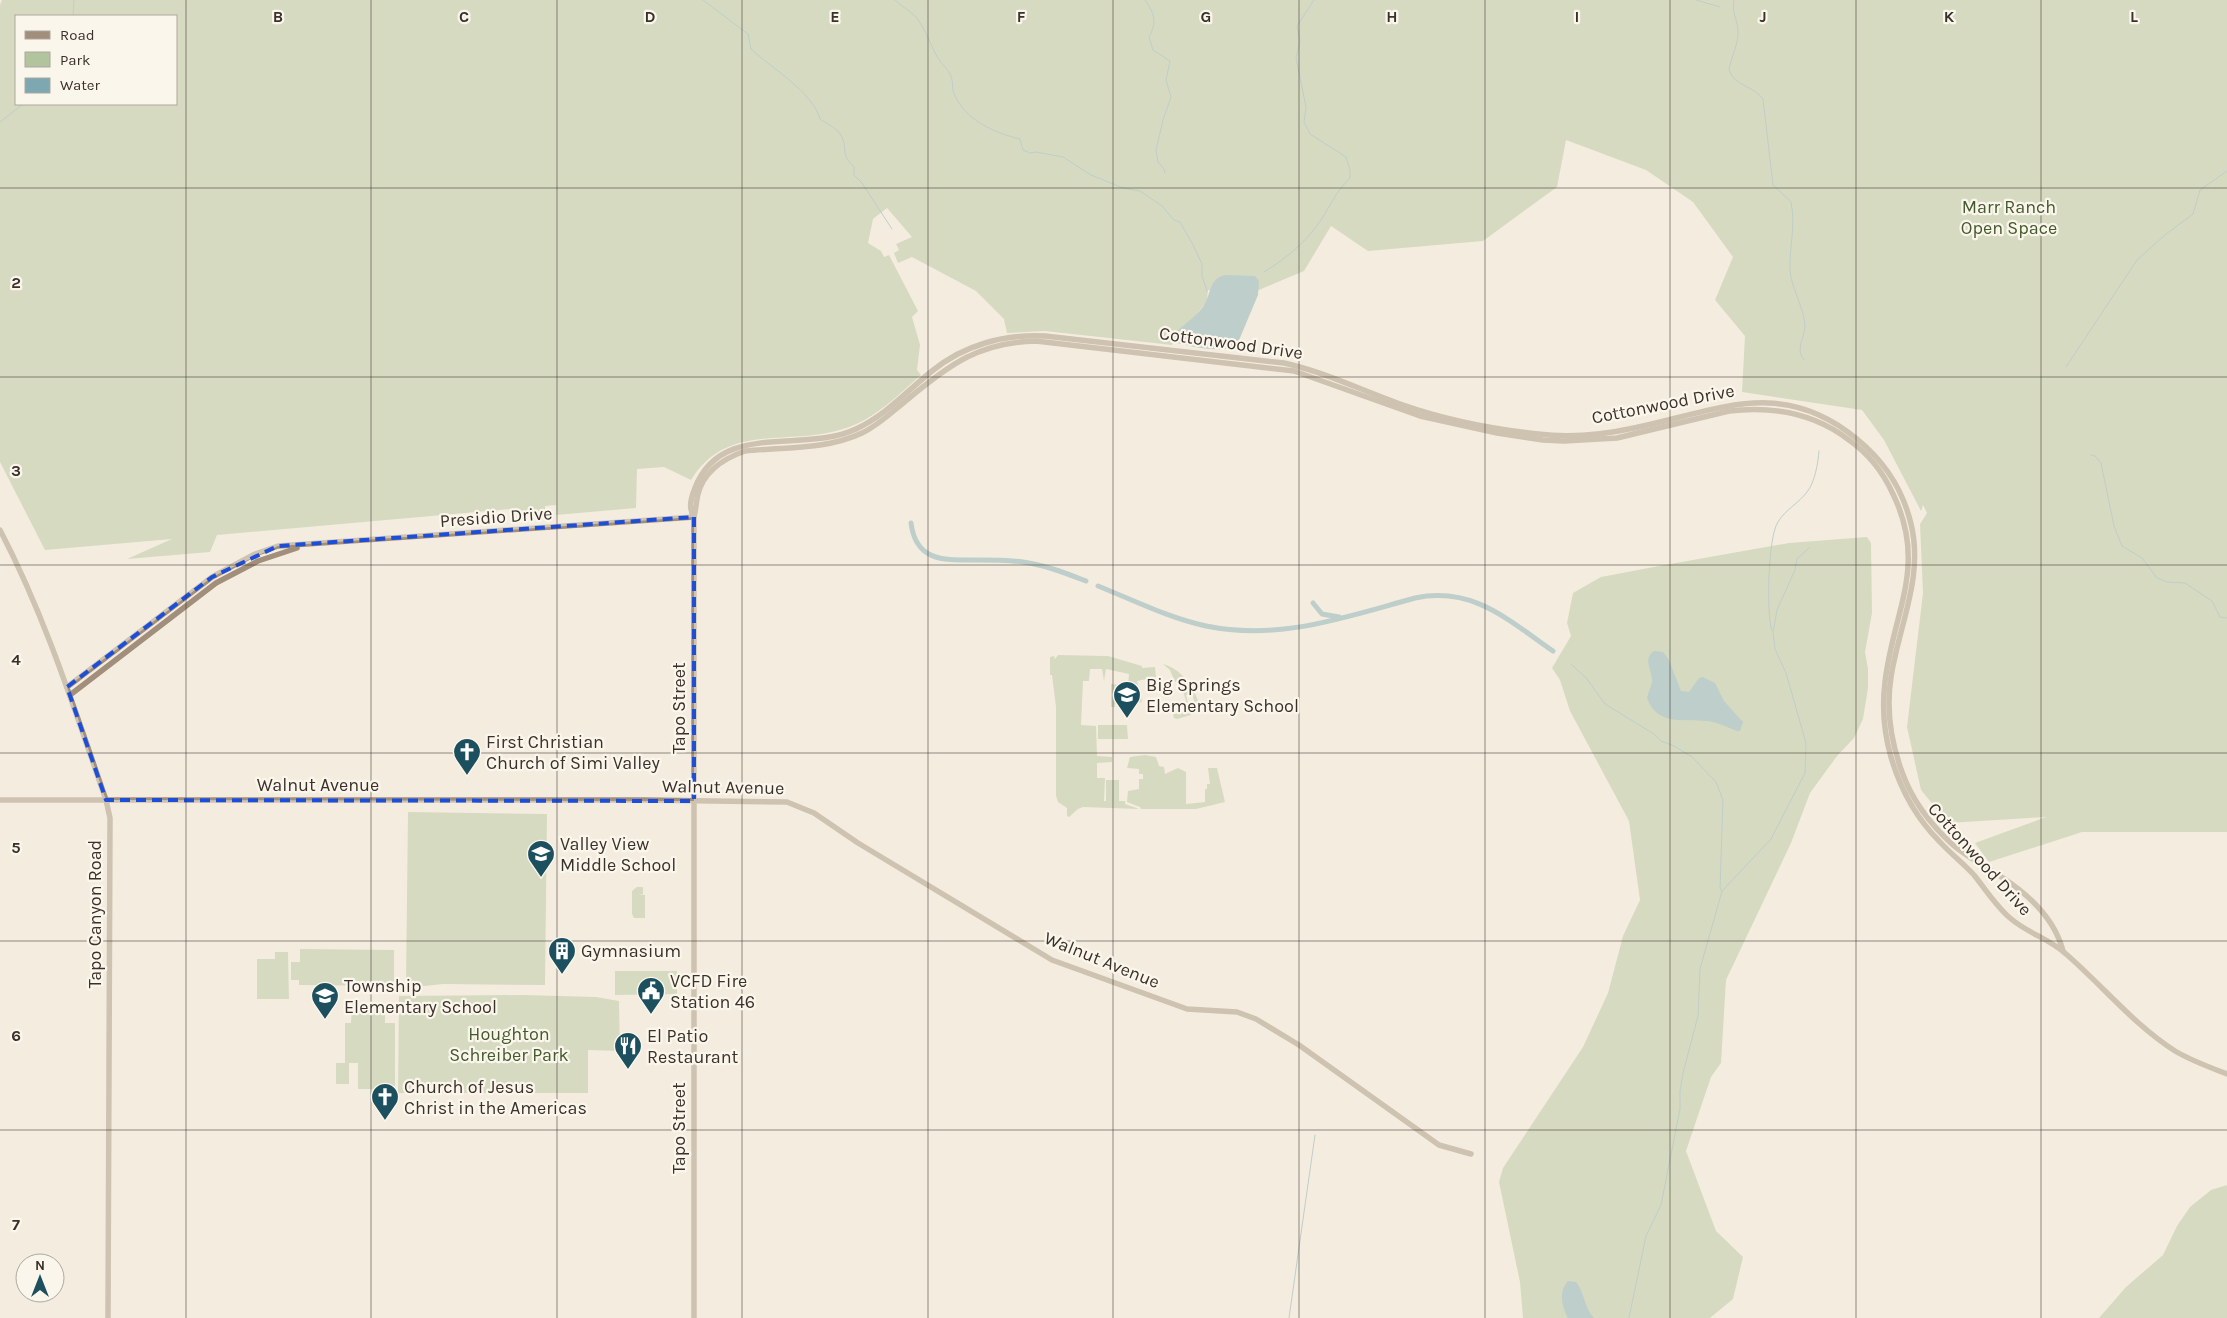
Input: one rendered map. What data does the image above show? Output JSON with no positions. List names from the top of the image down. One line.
{"streets":{"street":["Cottonwood Drive","Presidio Drive","Tapo Street","Walnut Avenue","Tapo Canyon Road"]},"crossings":[["Cottonwood Drive","Presidio Drive"],["Cottonwood Drive","Tapo Street"],["Presidio Drive","Tapo Street"],["Presidio Drive","Tapo Canyon Road"],["Tapo Street","Walnut Avenue"],["Walnut Avenue","Tapo Canyon Road"]],"parks":["Marr Ranch Open Space","Houghton Schreiber Park"],"places":{"school or university":["Big Springs Elementary School","Valley View Middle School","Township Elementary School"],"church":["First Christian Church of Simi Valley","Church of Jesus Christ in the Americas"],"building":["Gymnasium"],"public building":["VCFD Fire Station 46"],"restaurant":["El Patio Restaurant"]},"legend":["Road","Park","Water"],"north":"top","grid":{"columns":["B","C","D","E","F","G","H","I","J","K","L"],"rows":["2","3","4","5","6","7"]}}
